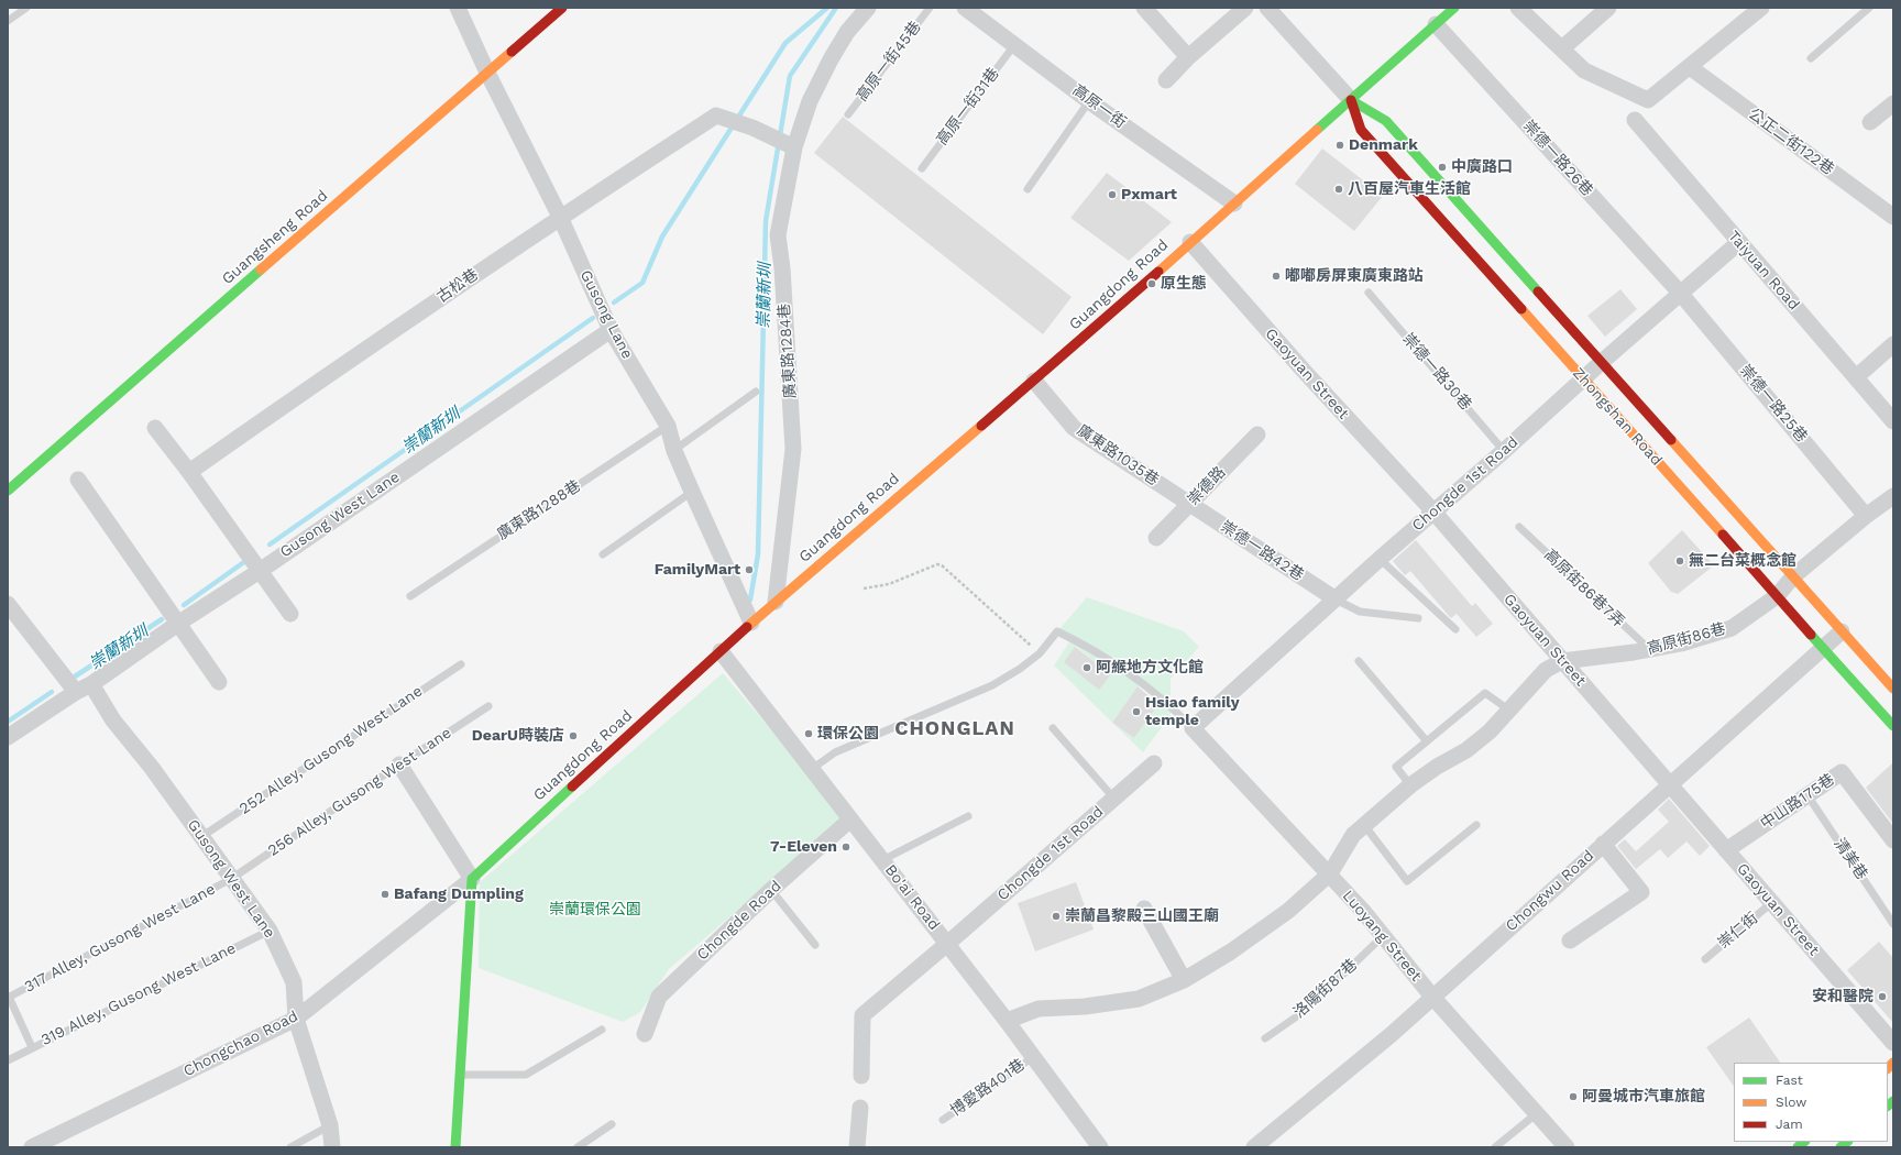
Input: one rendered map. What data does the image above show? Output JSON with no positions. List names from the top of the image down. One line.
{"streets":{"street":["高原一街","公正二街122巷","崇德一路26巷","Guangsheng Road","Taiyuan Road","Guangdong Road","古松巷","Gusong Lane","廣東路1284巷","Gaoyuan Street","崇德一路25巷","Zhongshan Road","廣東路1035巷","Chongde 1st Road","崇德路","Gusong West Lane","崇德一路42巷","高原街86巷","中山路175巷","Chongwu Road","Bo'ai Road","Chongde Road","Luoyang Street","Chongchao Road"],"lane":["高原一街45巷","高原一街31巷","崇德一路30巷","廣東路1288巷","高原街86巷7弄","252 Alley, Gusong West Lane","256 Alley, Gusong West Lane","清美巷","崇仁街","317 Alley, Gusong West Lane","洛陽街87巷","319 Alley, Gusong West Lane","博愛路401巷"]},"crossings":[["高原一街31巷","高原一街"],["高原一街","Guangdong Road"],["崇德一路26巷","Guangdong Road"],["崇德一路26巷","崇德一路25巷"],["崇德一路26巷","Chongde 1st Road"],["Guangsheng Road","Gusong Lane"],["Taiyuan Road","Chongde 1st Road"],["Guangdong Road","Gusong Lane"],["Guangdong Road","廣東路1284巷"],["Guangdong Road","Gaoyuan Street"],["Guangdong Road","Zhongshan Road"],["Guangdong Road","廣東路1035巷"],["Guangdong Road","Bo'ai Road"],["Guangdong Road","Chongchao Road"],["古松巷","Gusong Lane"],["古松巷","廣東路1284巷"],["Gusong Lane","廣東路1288巷"],["Gusong Lane","Gusong West Lane"],["崇德一路30巷","Chongde 1st Road"],["Gaoyuan Street","Chongde 1st Road"],["Gaoyuan Street","高原街86巷"],["Gaoyuan Street","中山路175巷"],["Gaoyuan Street","Chongwu Road"],["Gaoyuan Street","崇仁街"],["崇德一路25巷","Chongde 1st Road"],["崇德一路25巷","高原街86巷"],["Zhongshan Road","Chongde 1st Road"],["Zhongshan Road","高原街86巷"],["Zhongshan Road","Chongwu Road"],["廣東路1035巷","崇德路"],["廣東路1035巷","崇德一路42巷"],["Chongde 1st Road","崇德一路42巷"],["Chongde 1st Road","Bo'ai Road"],["Chongde 1st Road","Luoyang Street"],["崇德路","崇德一路42巷"],["Gusong West Lane","252 Alley, Gusong West Lane"],["Gusong West Lane","256 Alley, Gusong West Lane"],["Gusong West Lane","317 Alley, Gusong West Lane"],["Gusong West Lane","319 Alley, Gusong West Lane"],["Gusong West Lane","Chongchao Road"],["高原街86巷7弄","高原街86巷"],["256 Alley, Gusong West Lane","317 Alley, Gusong West Lane"],["中山路175巷","清美巷"],["Chongwu Road","Luoyang Street"],["Bo'ai Road","Chongde Road"],["Bo'ai Road","博愛路401巷"],["Luoyang Street","洛陽街87巷"]],"districts":["CHONGLAN"],"water":["崇蘭新圳"],"parks":["崇蘭環保公園"],"places":["Denmark","中廣路口","八百屋汽車生活館","Pxmart","嘟嘟房屏東廣東路站","原生態","無二台菜概念館","FamilyMart","阿緱地方文化館","Hsiao family temple","環保公園","DearU時裝店","7-Eleven","Bafang Dumpling","崇蘭昌黎殿三山國王廟","安和醫院","阿曼城市汽車旅館"],"legend":["Fast","Slow","Jam"]}
